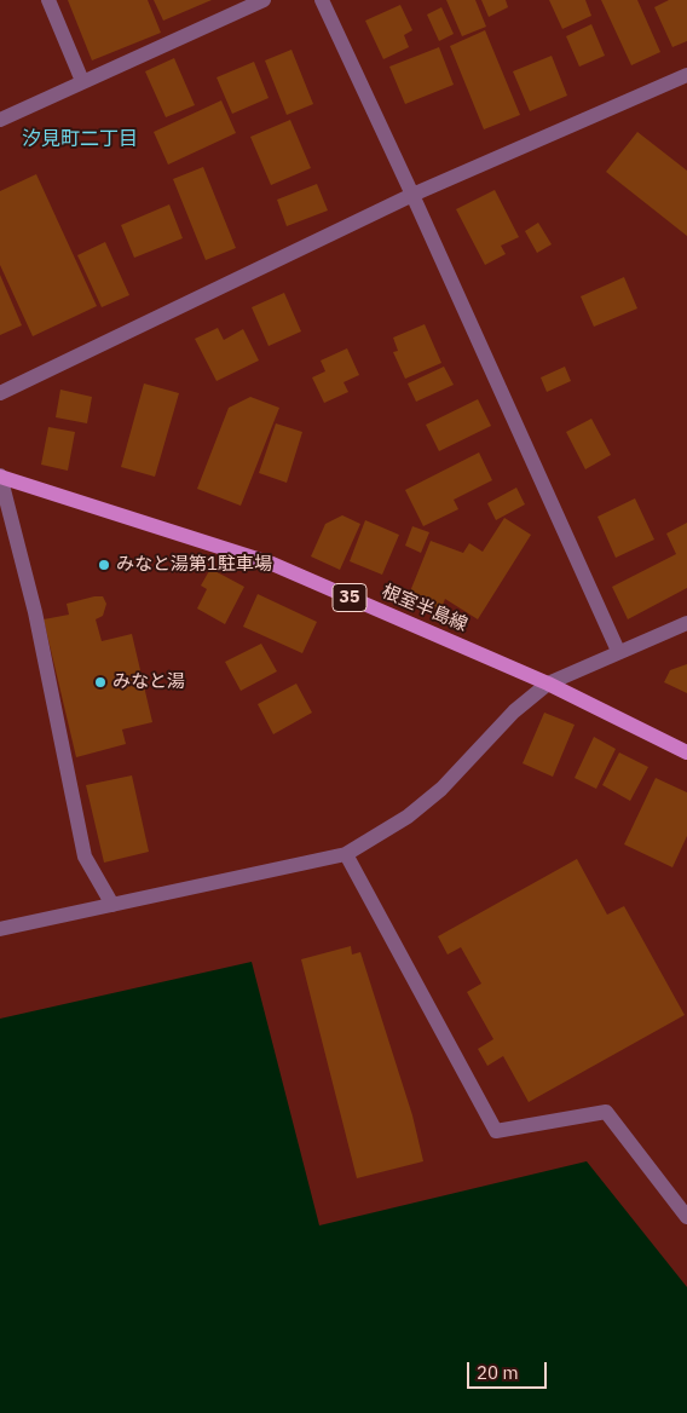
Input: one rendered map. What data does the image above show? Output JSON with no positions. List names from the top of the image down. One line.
{"streets":{"main road":["35","根室半島線"]},"districts":["汐見町二丁目"],"places":["みなと湯第1駐車場","みなと湯"],"scale_bar":"20 m"}
